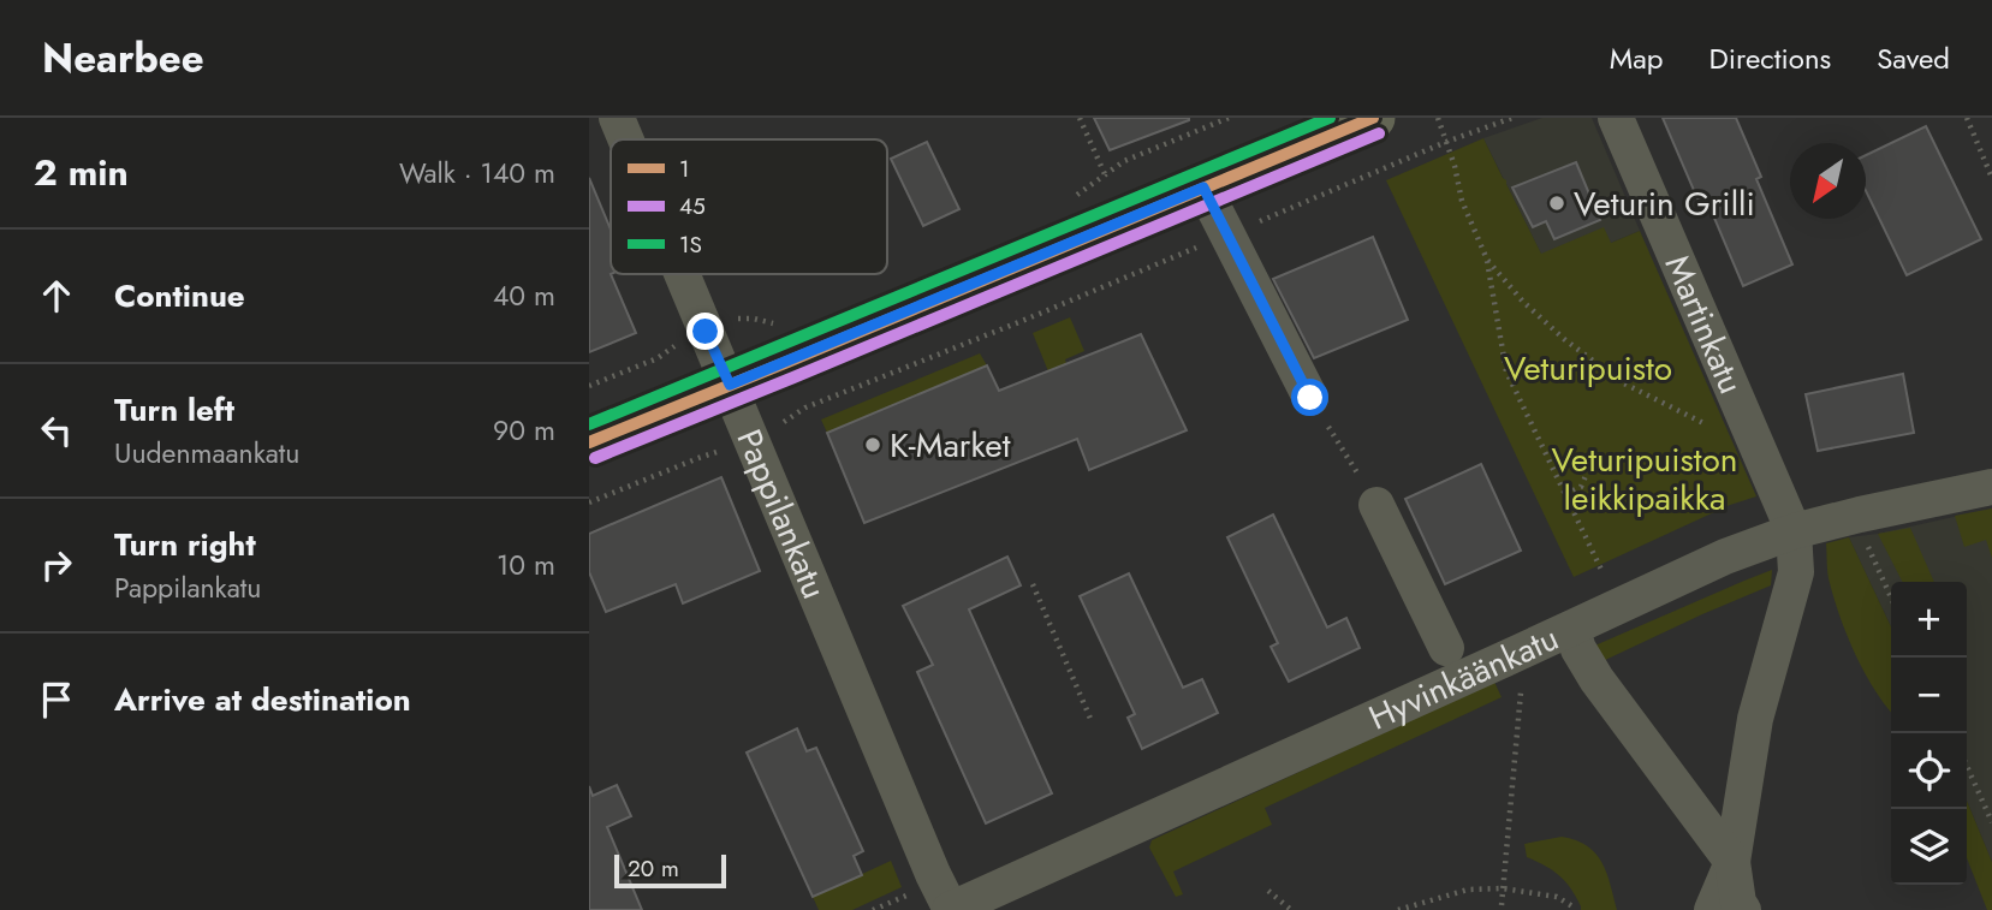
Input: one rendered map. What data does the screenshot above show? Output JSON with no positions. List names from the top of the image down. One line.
{"streets":{"street":["Martinkatu","Pappilankatu","Hyvinkäänkatu"]},"crossings":[["Martinkatu","Hyvinkäänkatu"],["Pappilankatu","Hyvinkäänkatu"]],"parks":["Veturipuisto","Veturipuiston leikkipaikka"],"places":["Veturin Grilli","K-Market"],"lines":["transit line 1","transit line 1S","transit line 45"],"legend":["1","45","1S"],"scale_bar":"20 m","north":"bottom left","page":{"header":"Nearbee","nav":["Map","Directions","Saved"],"heading":["2 min","Walk · 140 m"],"list":[["Continue","40 m"],["Turn left","Uudenmaankatu","90 m"],["Turn right","Pappilankatu","10 m"],"Arrive at destination"],"map_buttons":["+","−"],"scale":"20 m"}}
